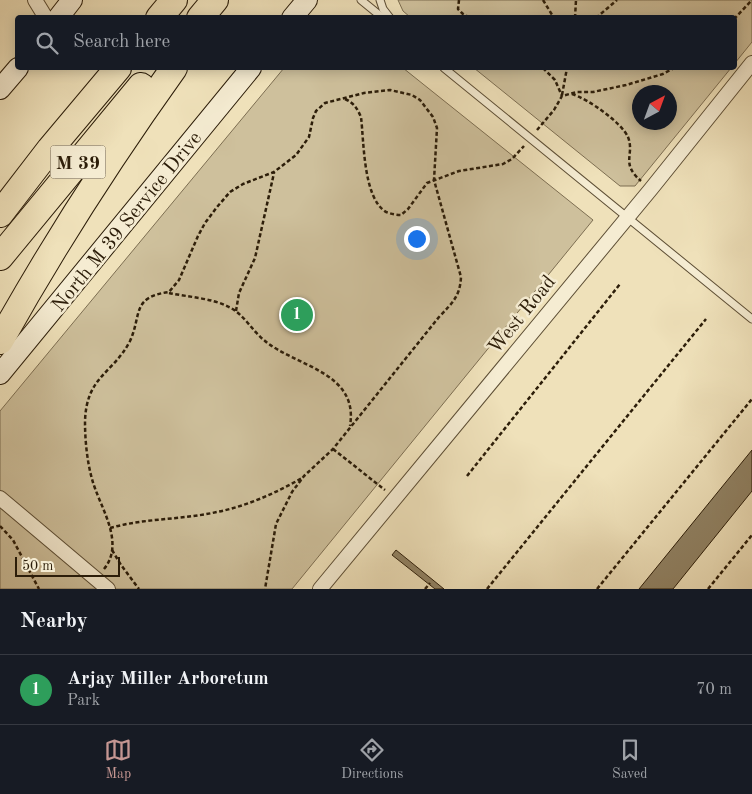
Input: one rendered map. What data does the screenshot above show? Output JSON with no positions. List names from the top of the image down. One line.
{"streets":{"highway":["M 39"],"main road":["North M 39 Service Drive"],"street":["West Road"]},"scale_bar":"50 m","north":"top right","page":{"search":"Search here","pins":"1","scale":"50 m","heading":"Nearby","list":[{"mark":"1","name":"Arjay Miller Arboretum","note":"Park","value":"70 m"}],"nav":["Map","Directions","Saved"]}}
